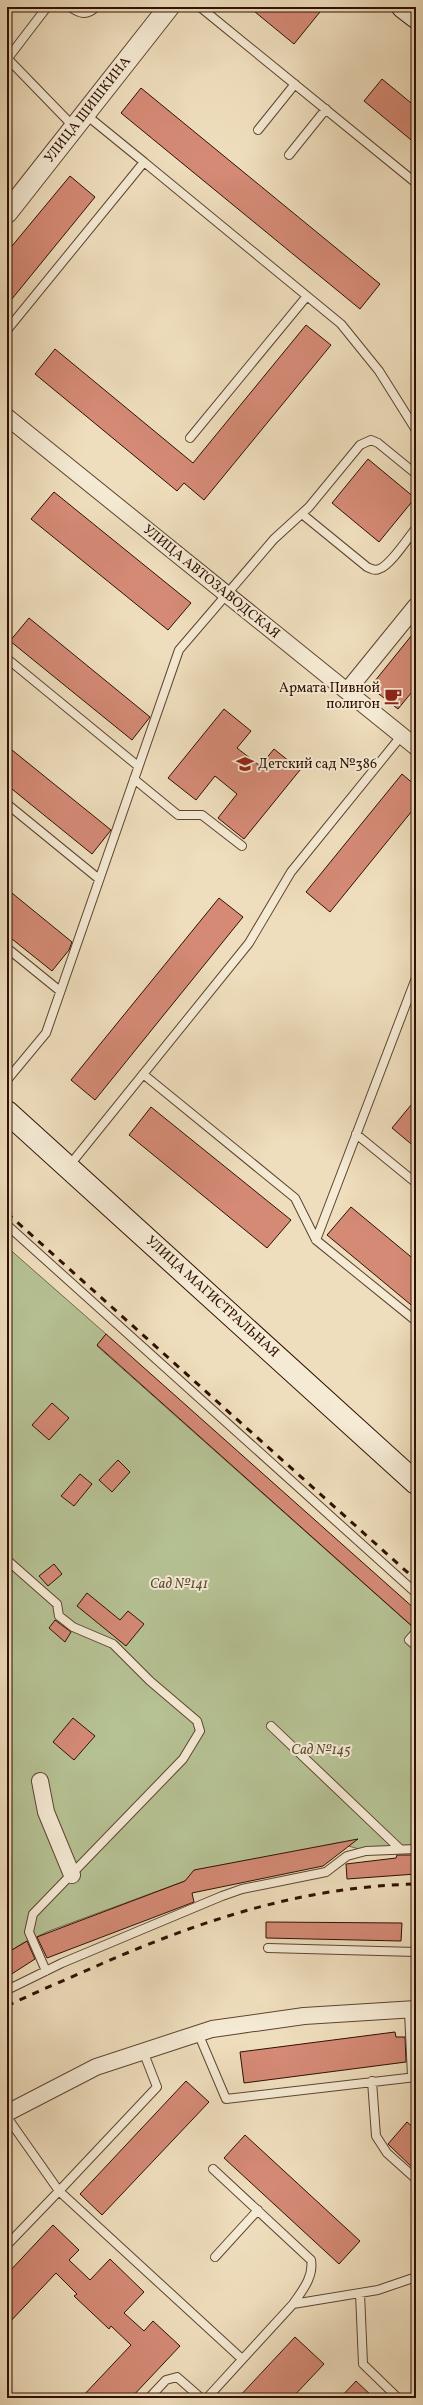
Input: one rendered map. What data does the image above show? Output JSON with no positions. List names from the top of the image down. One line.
{"streets":{"main road":["УЛИЦА МАГИСТРАЛЬНАЯ"],"street":["УЛИЦА ШИШКИНА","УЛИЦА АВТОЗАВОДСКАЯ"]},"parks":["Сад №141","Сад №145"],"places":{"cafe":["Армата Пивной полигон"],"school or university":["Детский сад №386"]}}
